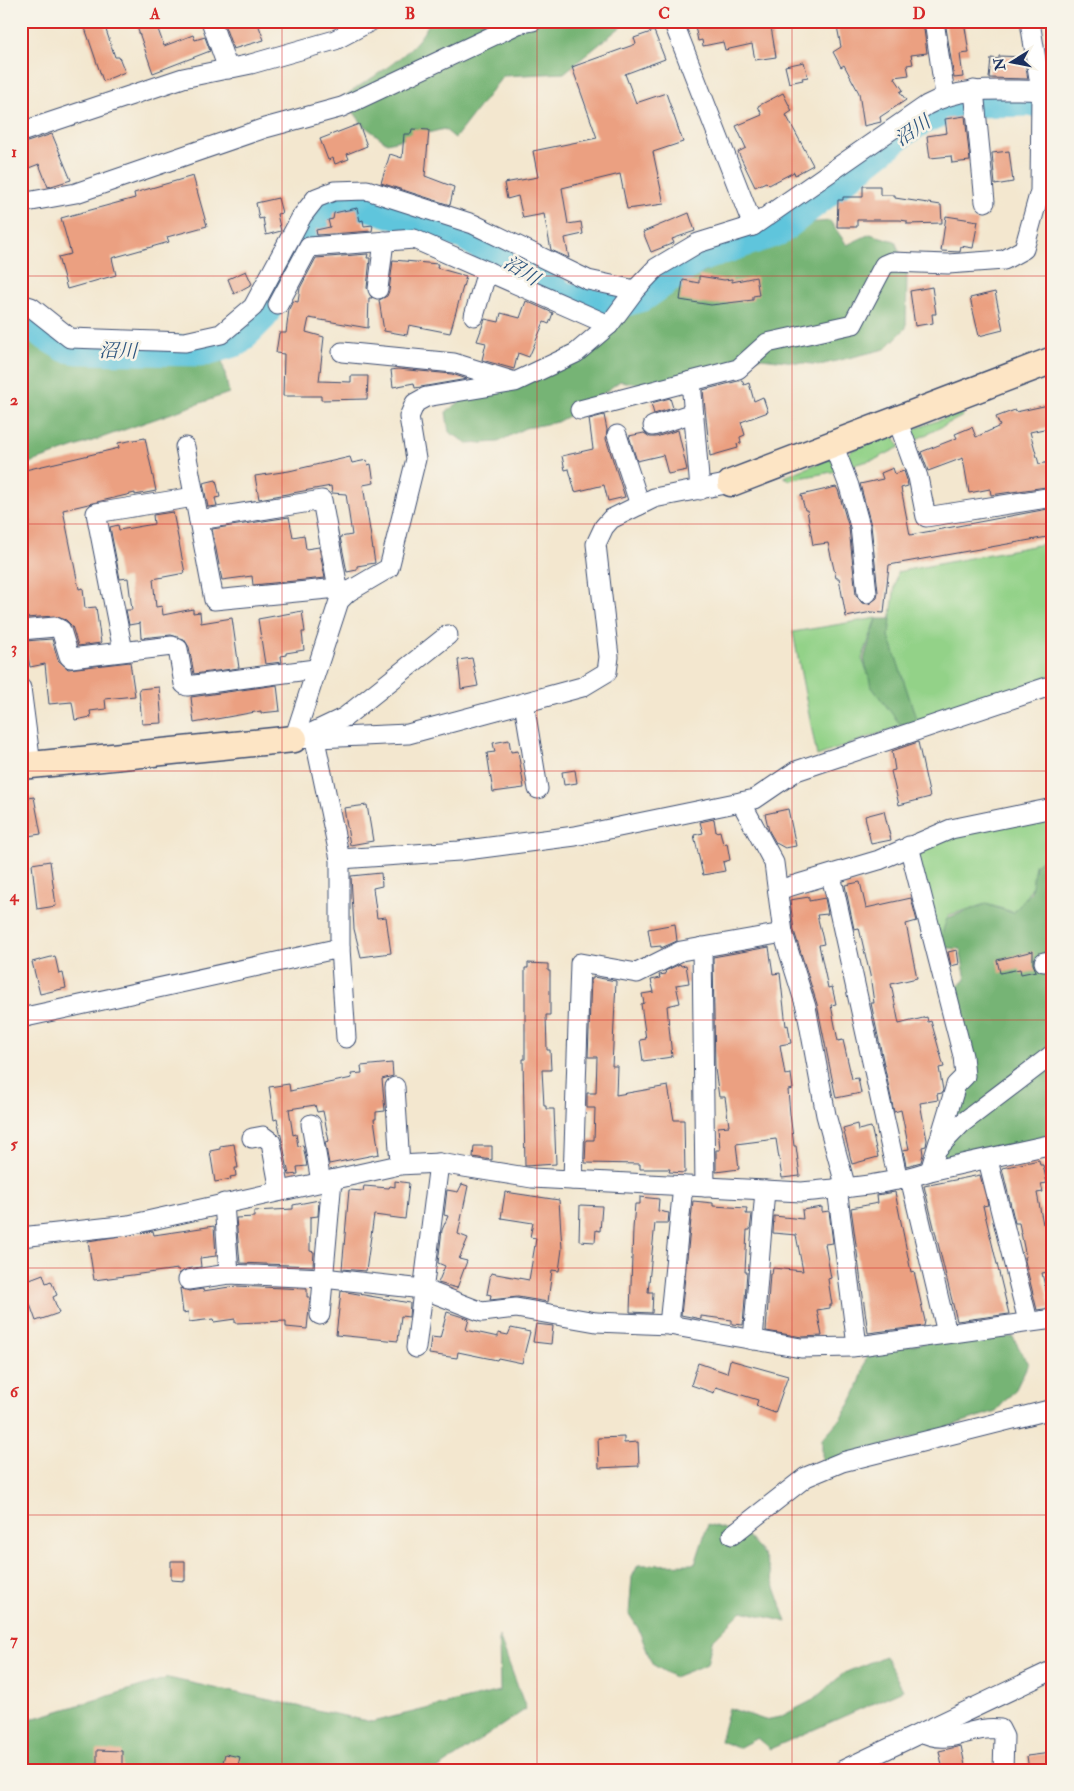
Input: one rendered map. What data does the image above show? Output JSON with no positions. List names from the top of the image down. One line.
{"water":["沼川"],"north":"left","grid":{"columns":["A","B","C","D"],"rows":["1","2","3","4","5","6","7"]}}
